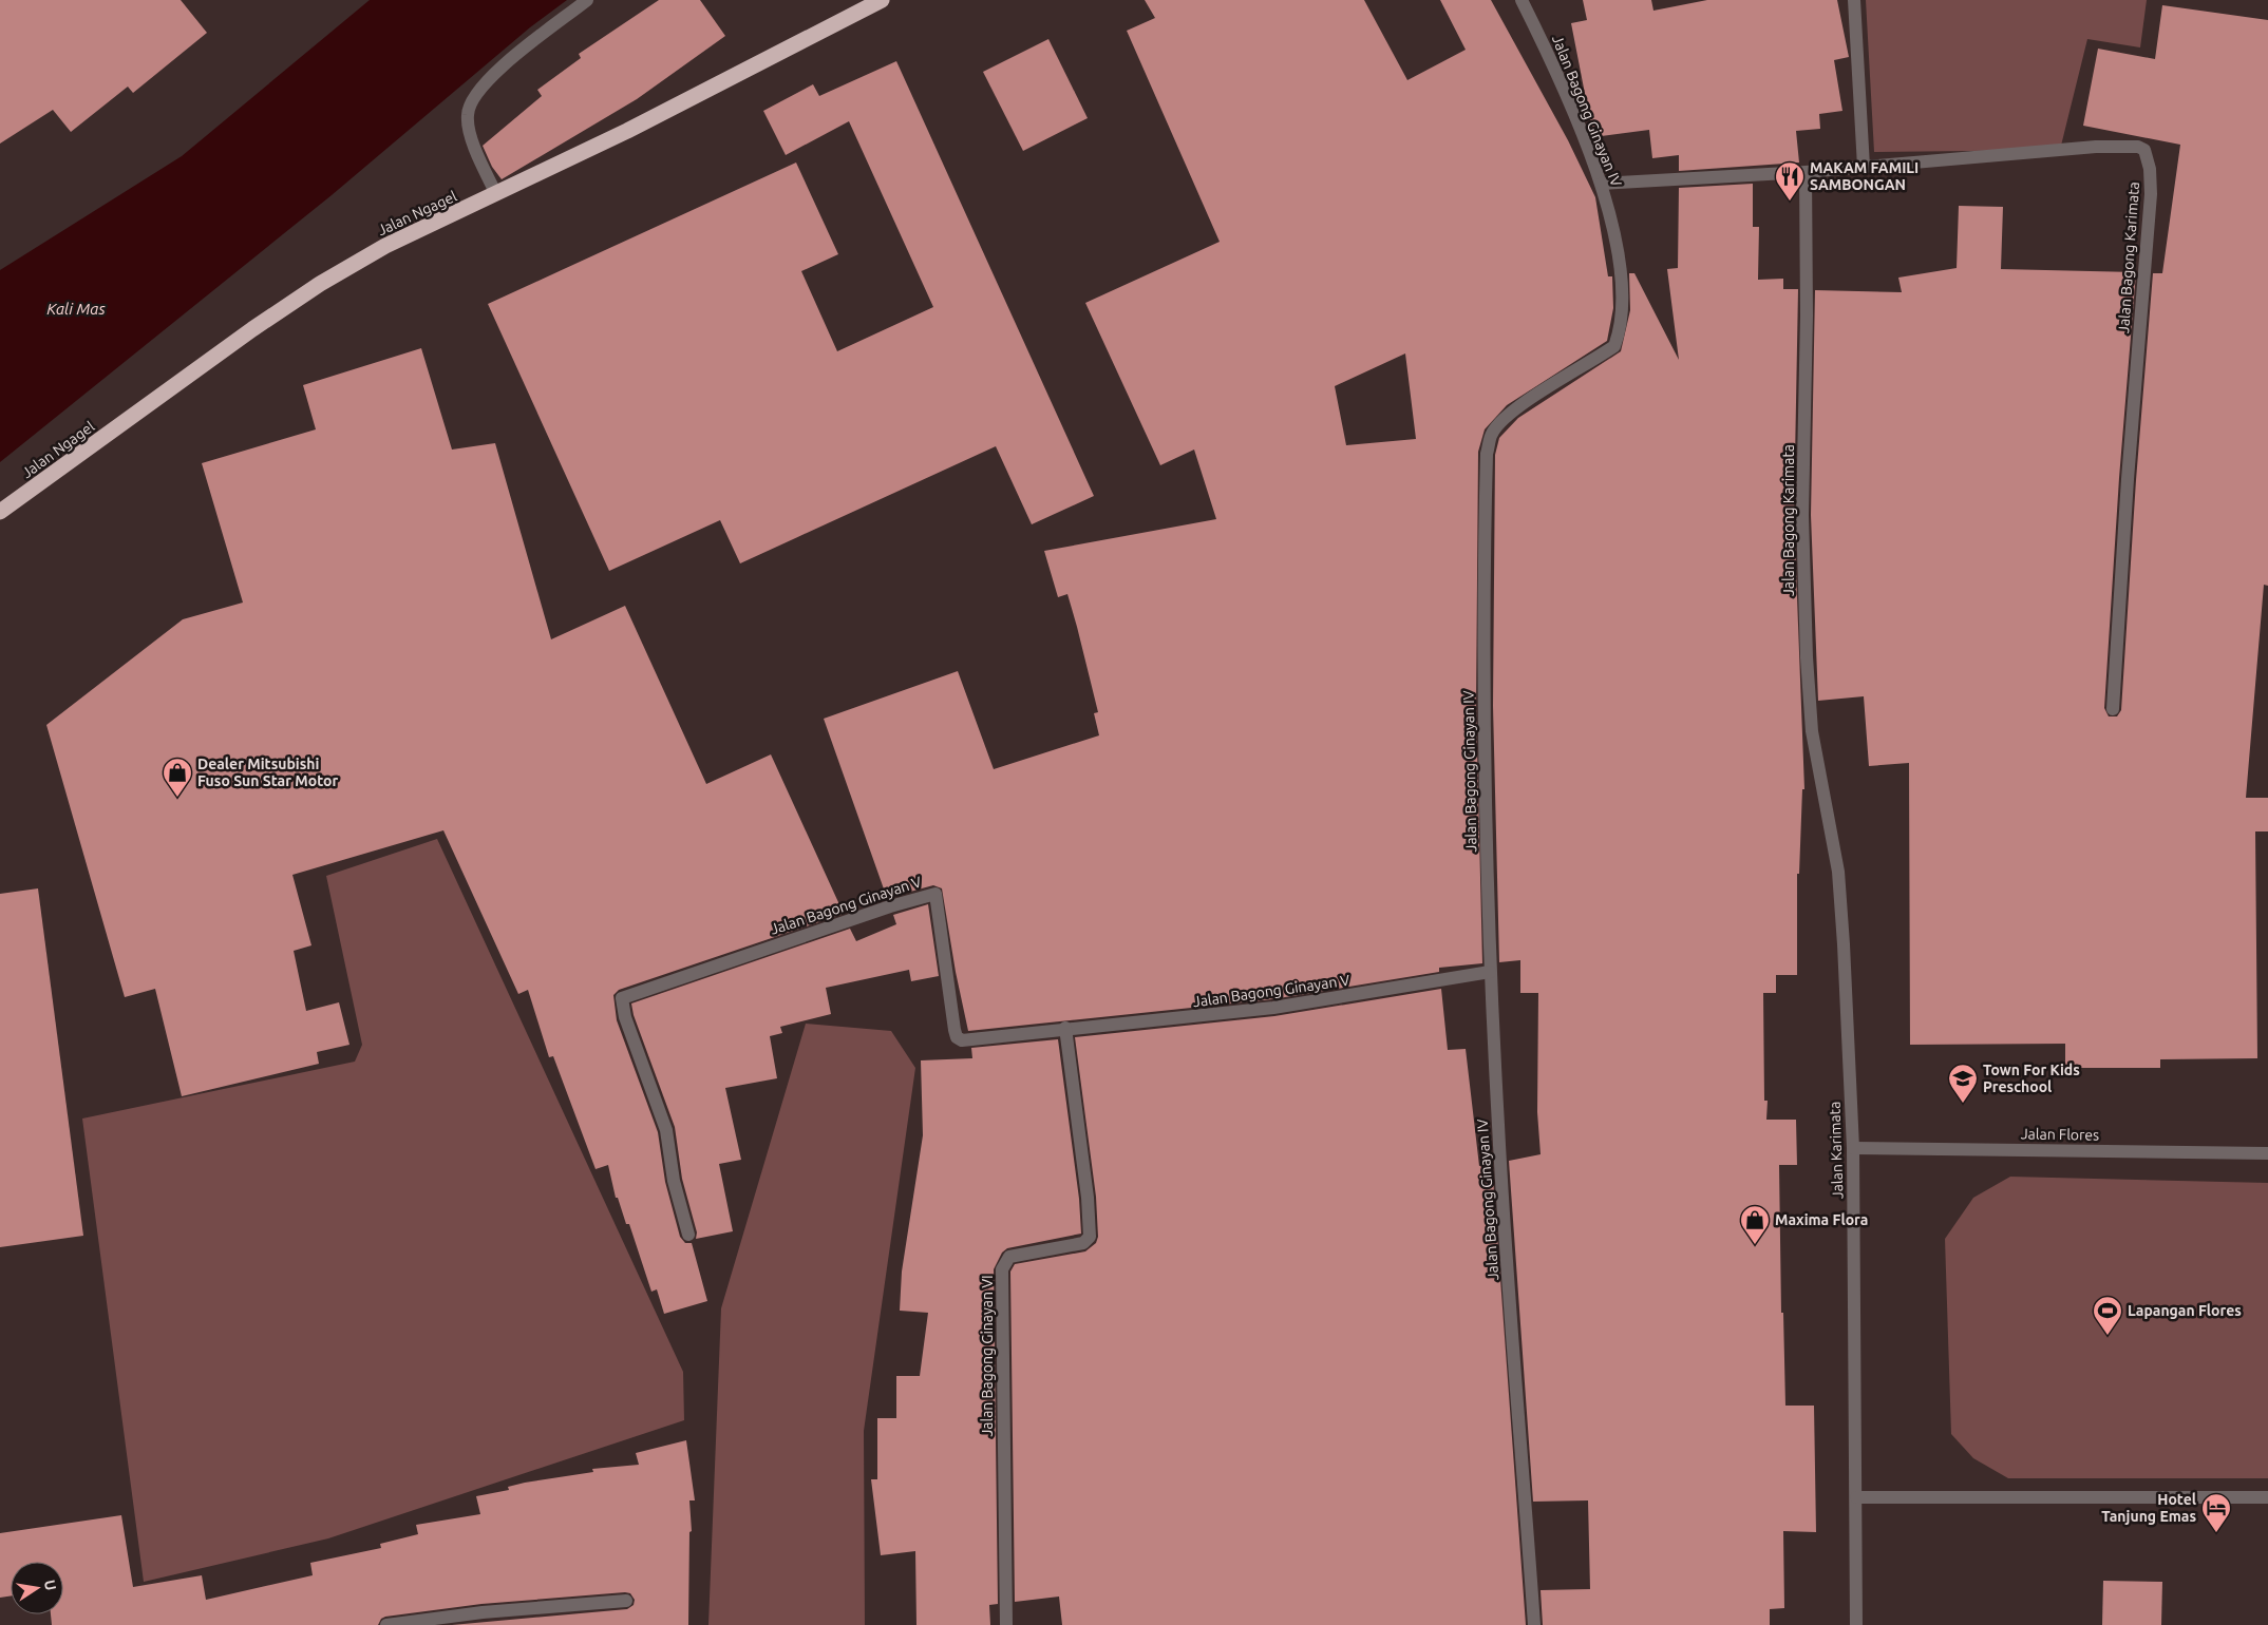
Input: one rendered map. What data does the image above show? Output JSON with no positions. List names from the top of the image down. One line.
{"streets":{"highway":["Jalan Ngagel"],"street":["Jalan Bagong Ginayan IV","Jalan Bagong Karimata","Jalan Bagong Ginayan V","Jalan Flores","Jalan Karimata","Jalan Bagong Ginayan VI"]},"crossings":[["Jalan Bagong Ginayan IV","Jalan Bagong Karimata"],["Jalan Bagong Ginayan IV","Jalan Bagong Ginayan V"],["Jalan Bagong Karimata","Jalan Karimata"],["Jalan Bagong Ginayan V","Jalan Bagong Ginayan VI"],["Jalan Flores","Jalan Karimata"]],"water":["Kali Mas"],"places":{"restaurant":["MAKAM FAMILI SAMBONGAN"],"shop":["Dealer Mitsubishi Fuso Sun Star Motor","Maxima Flora"],"school or university":["Town For Kids Preschool"],"sports":["Lapangan Flores"],"hotel":["Hotel Tanjung Emas"]},"north":"right"}
